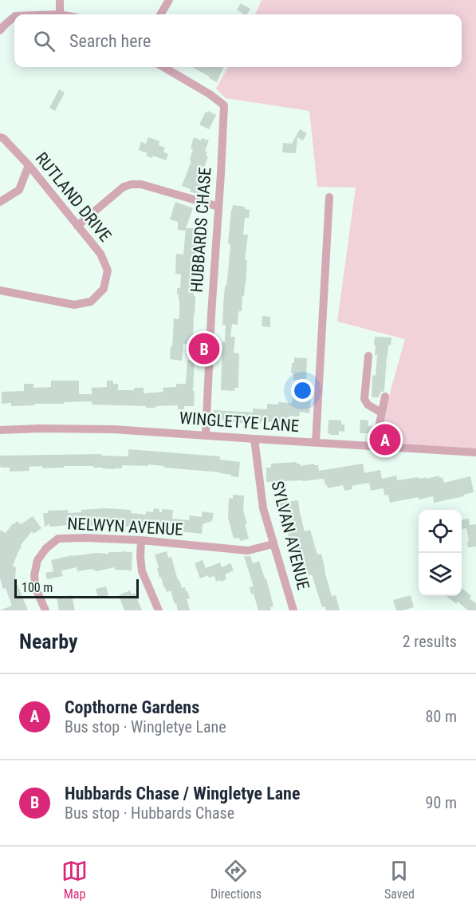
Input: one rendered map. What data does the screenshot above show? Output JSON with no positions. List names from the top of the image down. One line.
{"streets":{"street":["RUTLAND DRIVE","HUBBARDS CHASE","WINGLETYE LANE","NELWYN AVENUE","SYLVAN AVENUE"]},"crossings":[["HUBBARDS CHASE","WINGLETYE LANE"],["WINGLETYE LANE","SYLVAN AVENUE"],["NELWYN AVENUE","SYLVAN AVENUE"]],"scale_bar":"100 m","page":{"search":"Search here","pins":["B","A"],"scale":"100 m","heading":["Nearby","2 results"],"list":[{"mark":"A","name":"Copthorne Gardens","note":"Bus stop · Wingletye Lane","value":"80 m"},{"mark":"B","name":"Hubbards Chase / Wingletye Lane","note":"Bus stop · Hubbards Chase","value":"90 m"}],"nav":["Map","Directions","Saved"]}}
